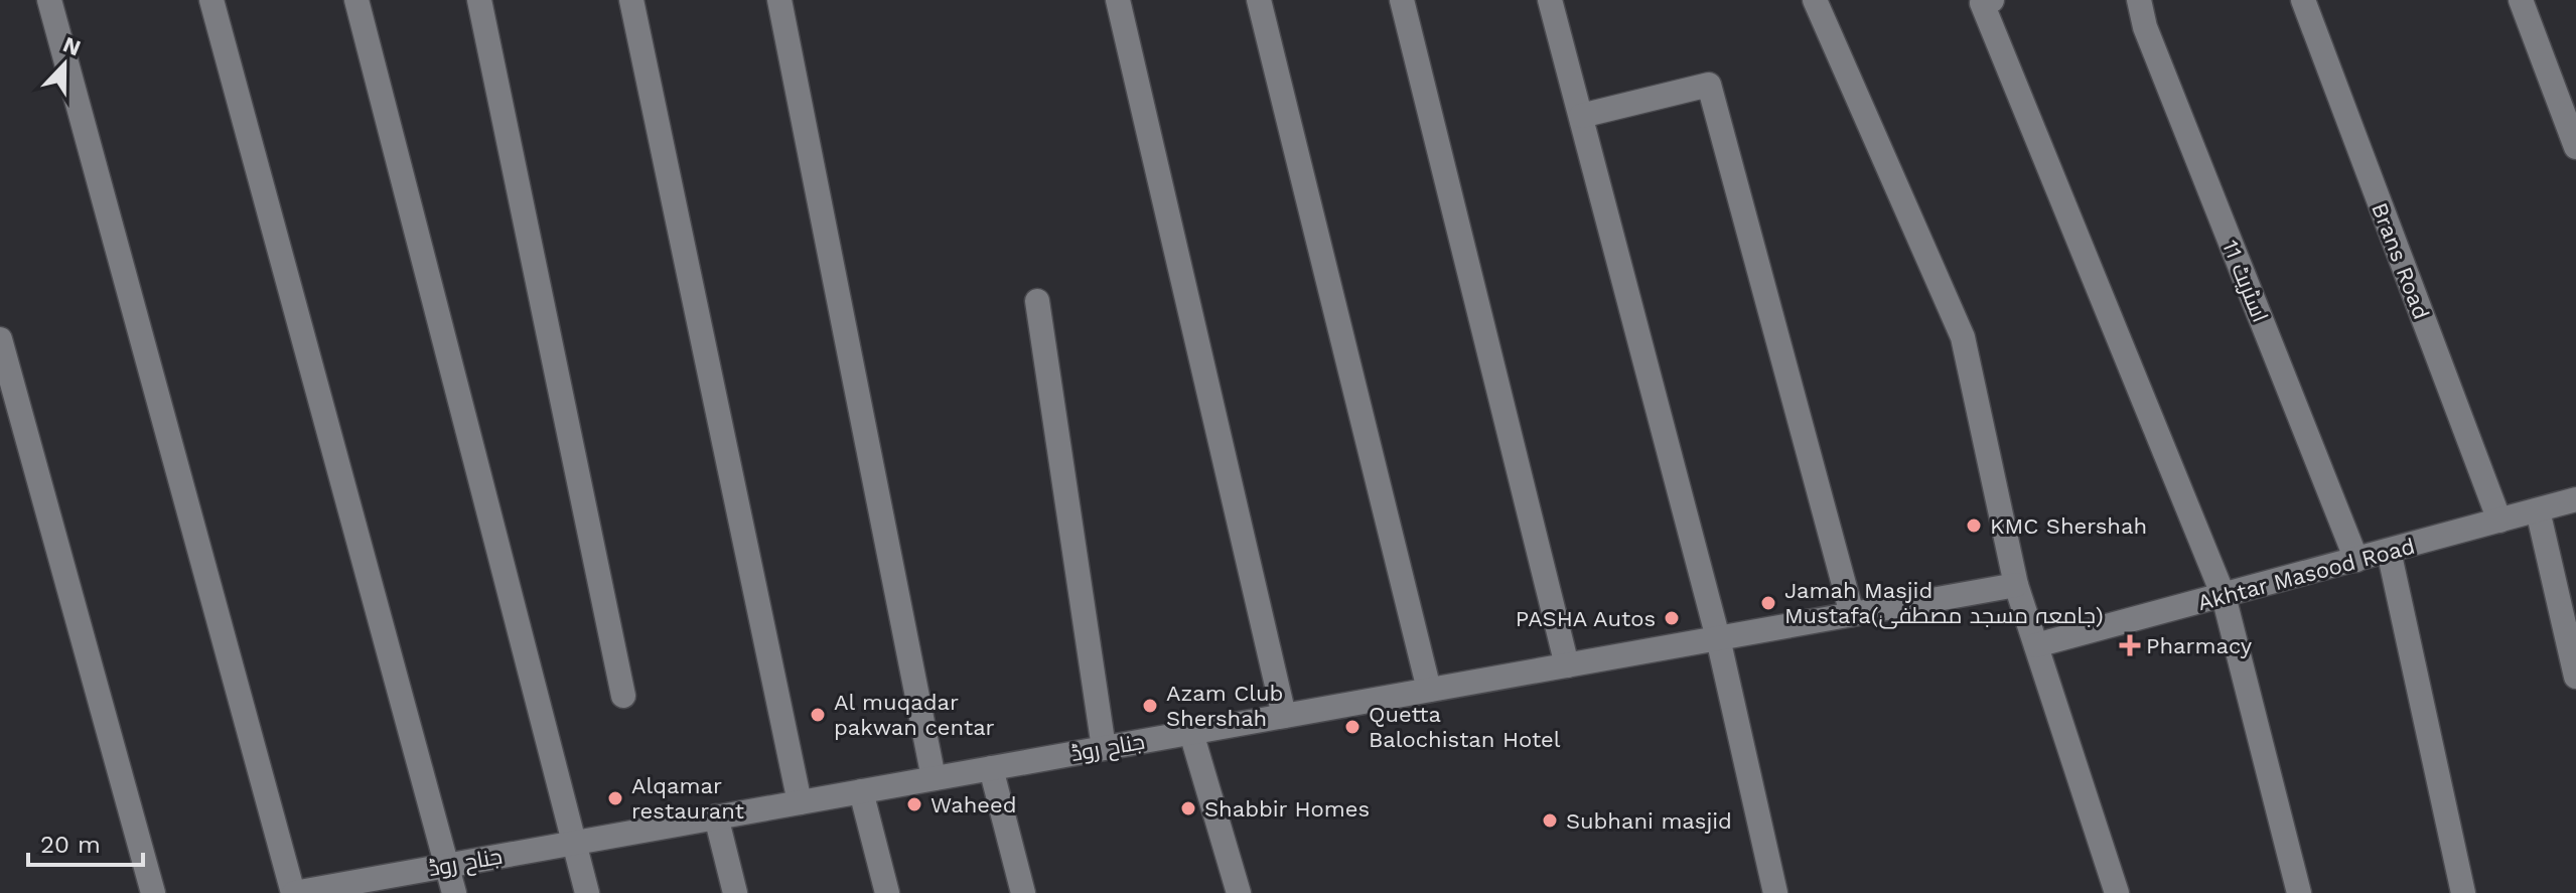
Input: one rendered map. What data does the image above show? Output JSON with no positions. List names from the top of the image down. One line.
{"streets":{"street":["Brans Road","اسٹریٹ 11","Akhtar Masood Road","جناح روڈ"]},"crossings":[["Brans Road","Akhtar Masood Road"],["اسٹریٹ 11","Akhtar Masood Road"]],"places":{"other":["KMC Shershah","Jamah Masjid Mustafa(جامعہ مسجد مصطفیٰ)","PASHA Autos","Azam Club Shershah","Al muqadar pakwan centar","Quetta Balochistan Hotel","Alqamar restaurant","Waheed","Shabbir Homes","Subhani masjid"],"health":["Pharmacy"]},"scale_bar":"20 m","north":"top"}
